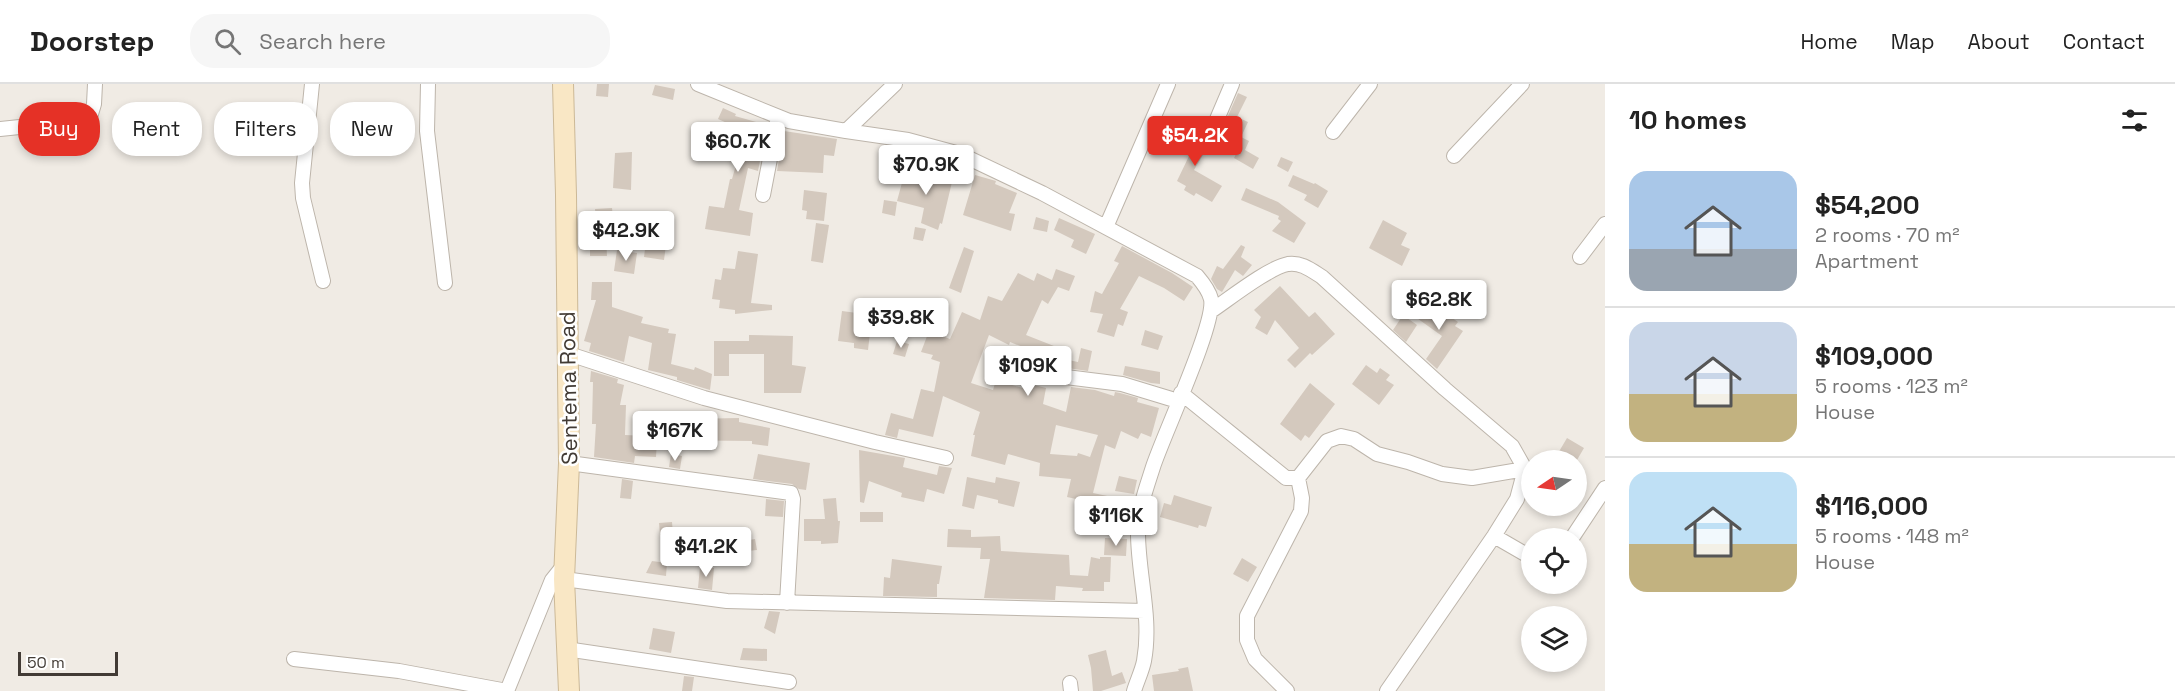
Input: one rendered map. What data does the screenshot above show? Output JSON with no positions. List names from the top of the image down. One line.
{"streets":{"main road":["Sentema Road"]},"scale_bar":"50 m","north":"left","page":{"header":"Doorstep","search":"Search here","nav":["Home","Map","About","Contact"],"heading":"10 homes","chip":["Buy","Rent","Filters","New"],"price":["$54.2K","$60.7K","$70.9K","$42.9K","$62.8K","$39.8K","$109K","$167K","$116K","$41.2K"],"list":[{"name":"$54,200","note":"2 rooms · 70 m² · Apartment"},{"name":"$109,000","note":"5 rooms · 123 m² · House"},{"name":"$116,000","note":"5 rooms · 148 m² · House"}],"scale":"50 m"}}
